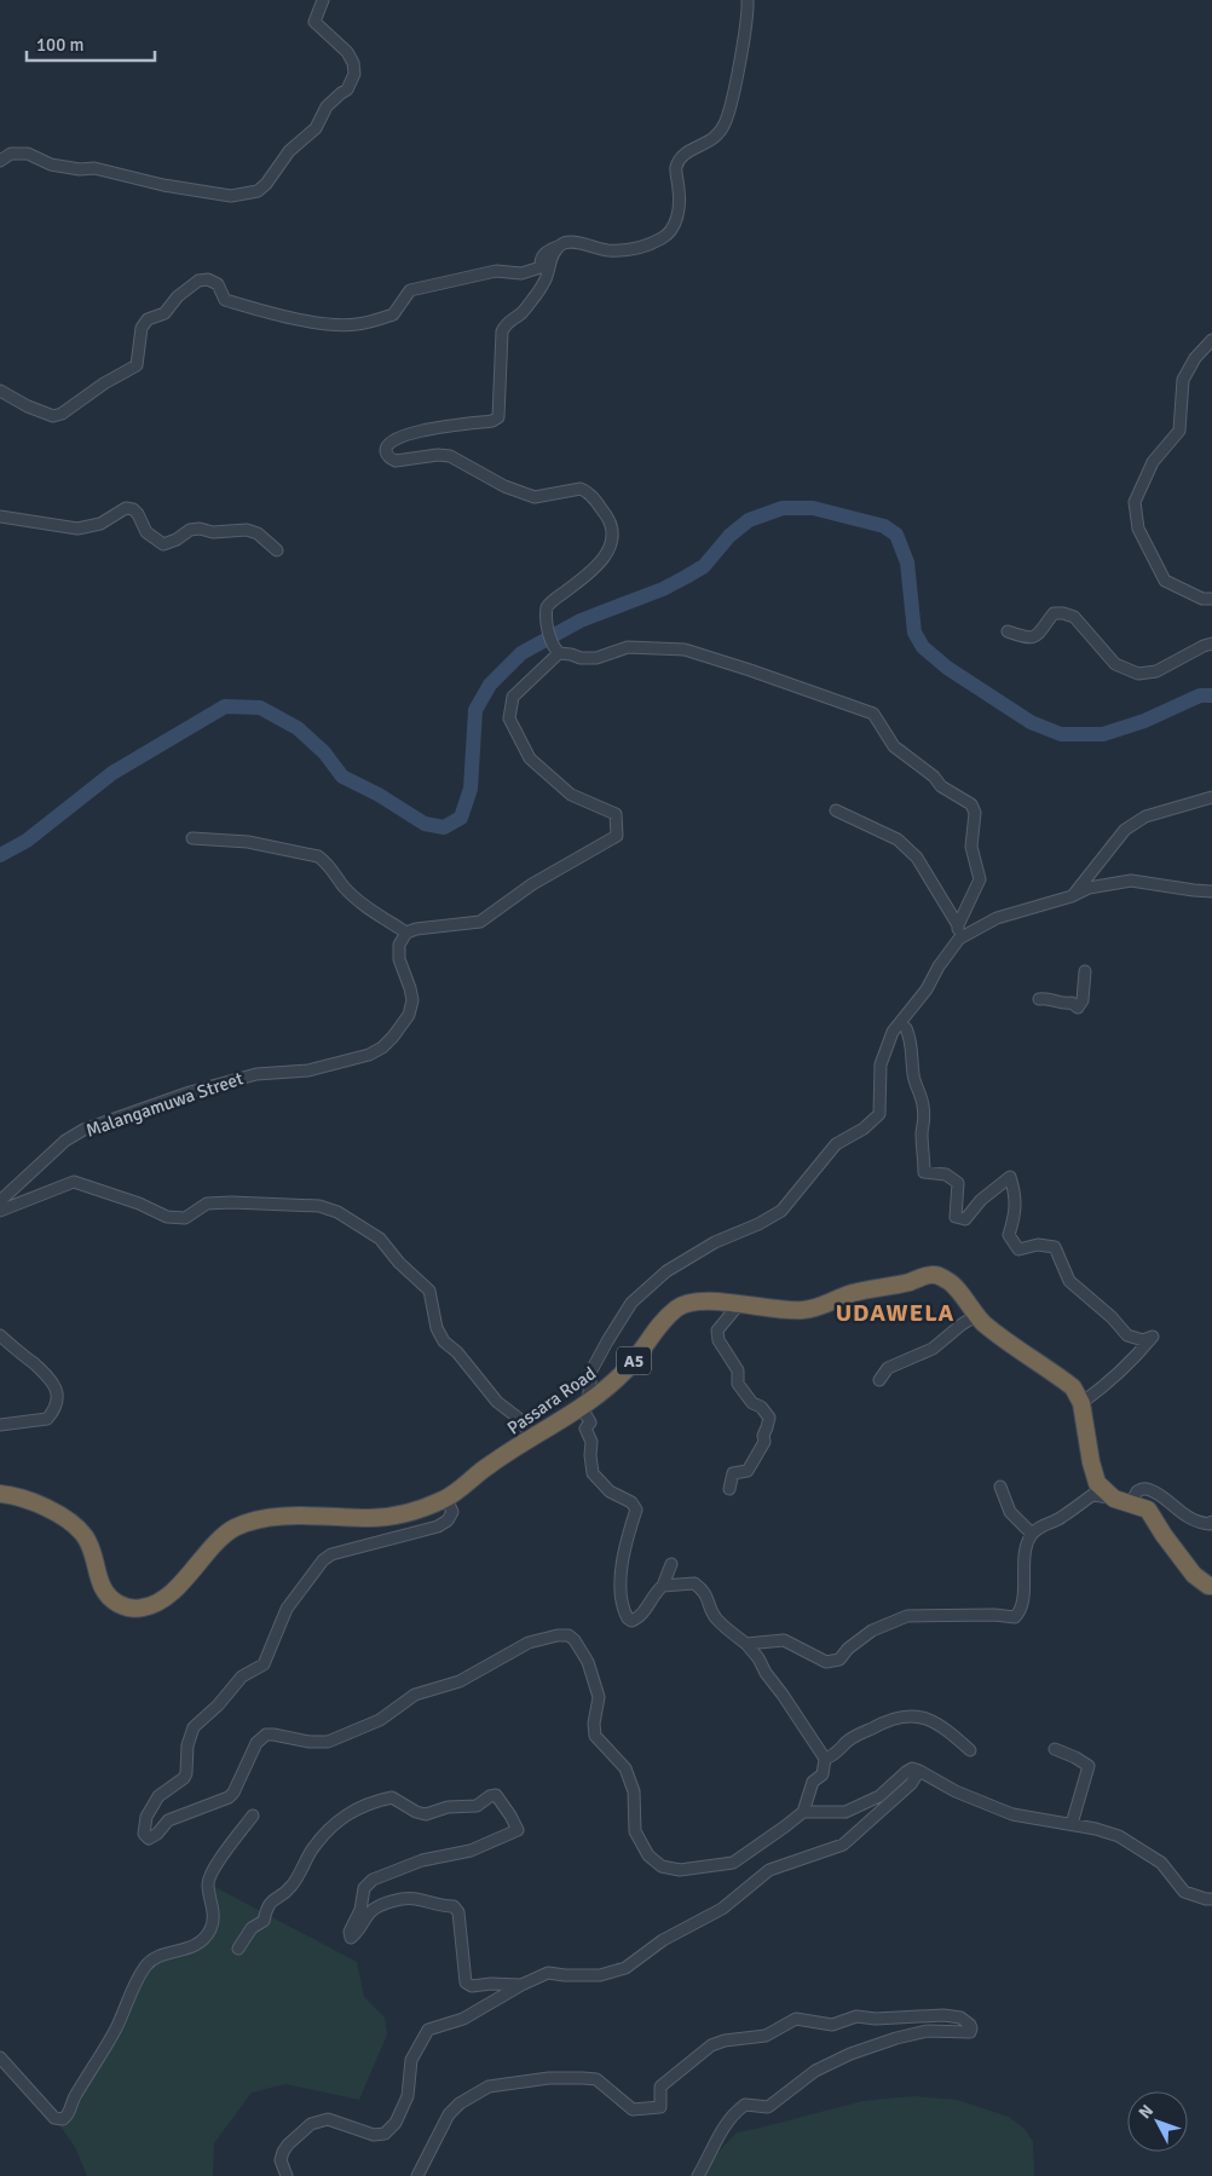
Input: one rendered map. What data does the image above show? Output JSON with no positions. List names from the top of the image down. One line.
{"streets":{"highway":["A5","Passara Road"],"street":["Malangamuwa Street"]},"districts":["UDAWELA"],"scale_bar":"100 m","north":"top left"}
